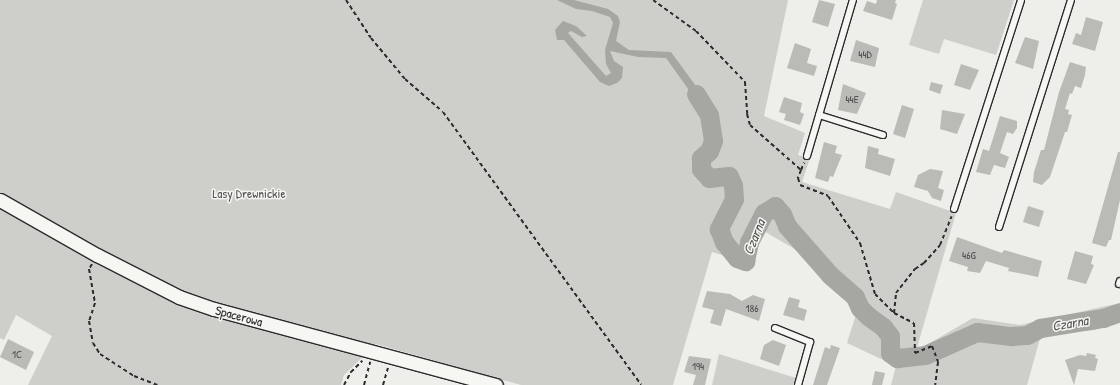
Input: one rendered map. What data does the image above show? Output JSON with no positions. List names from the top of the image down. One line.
{"streets":{"street":["Spacerowa"]},"water":["Czarna"],"parks":["Lasy Drewnickie"],"house_numbers":["44D","44E","46G","186","1C","194"]}
